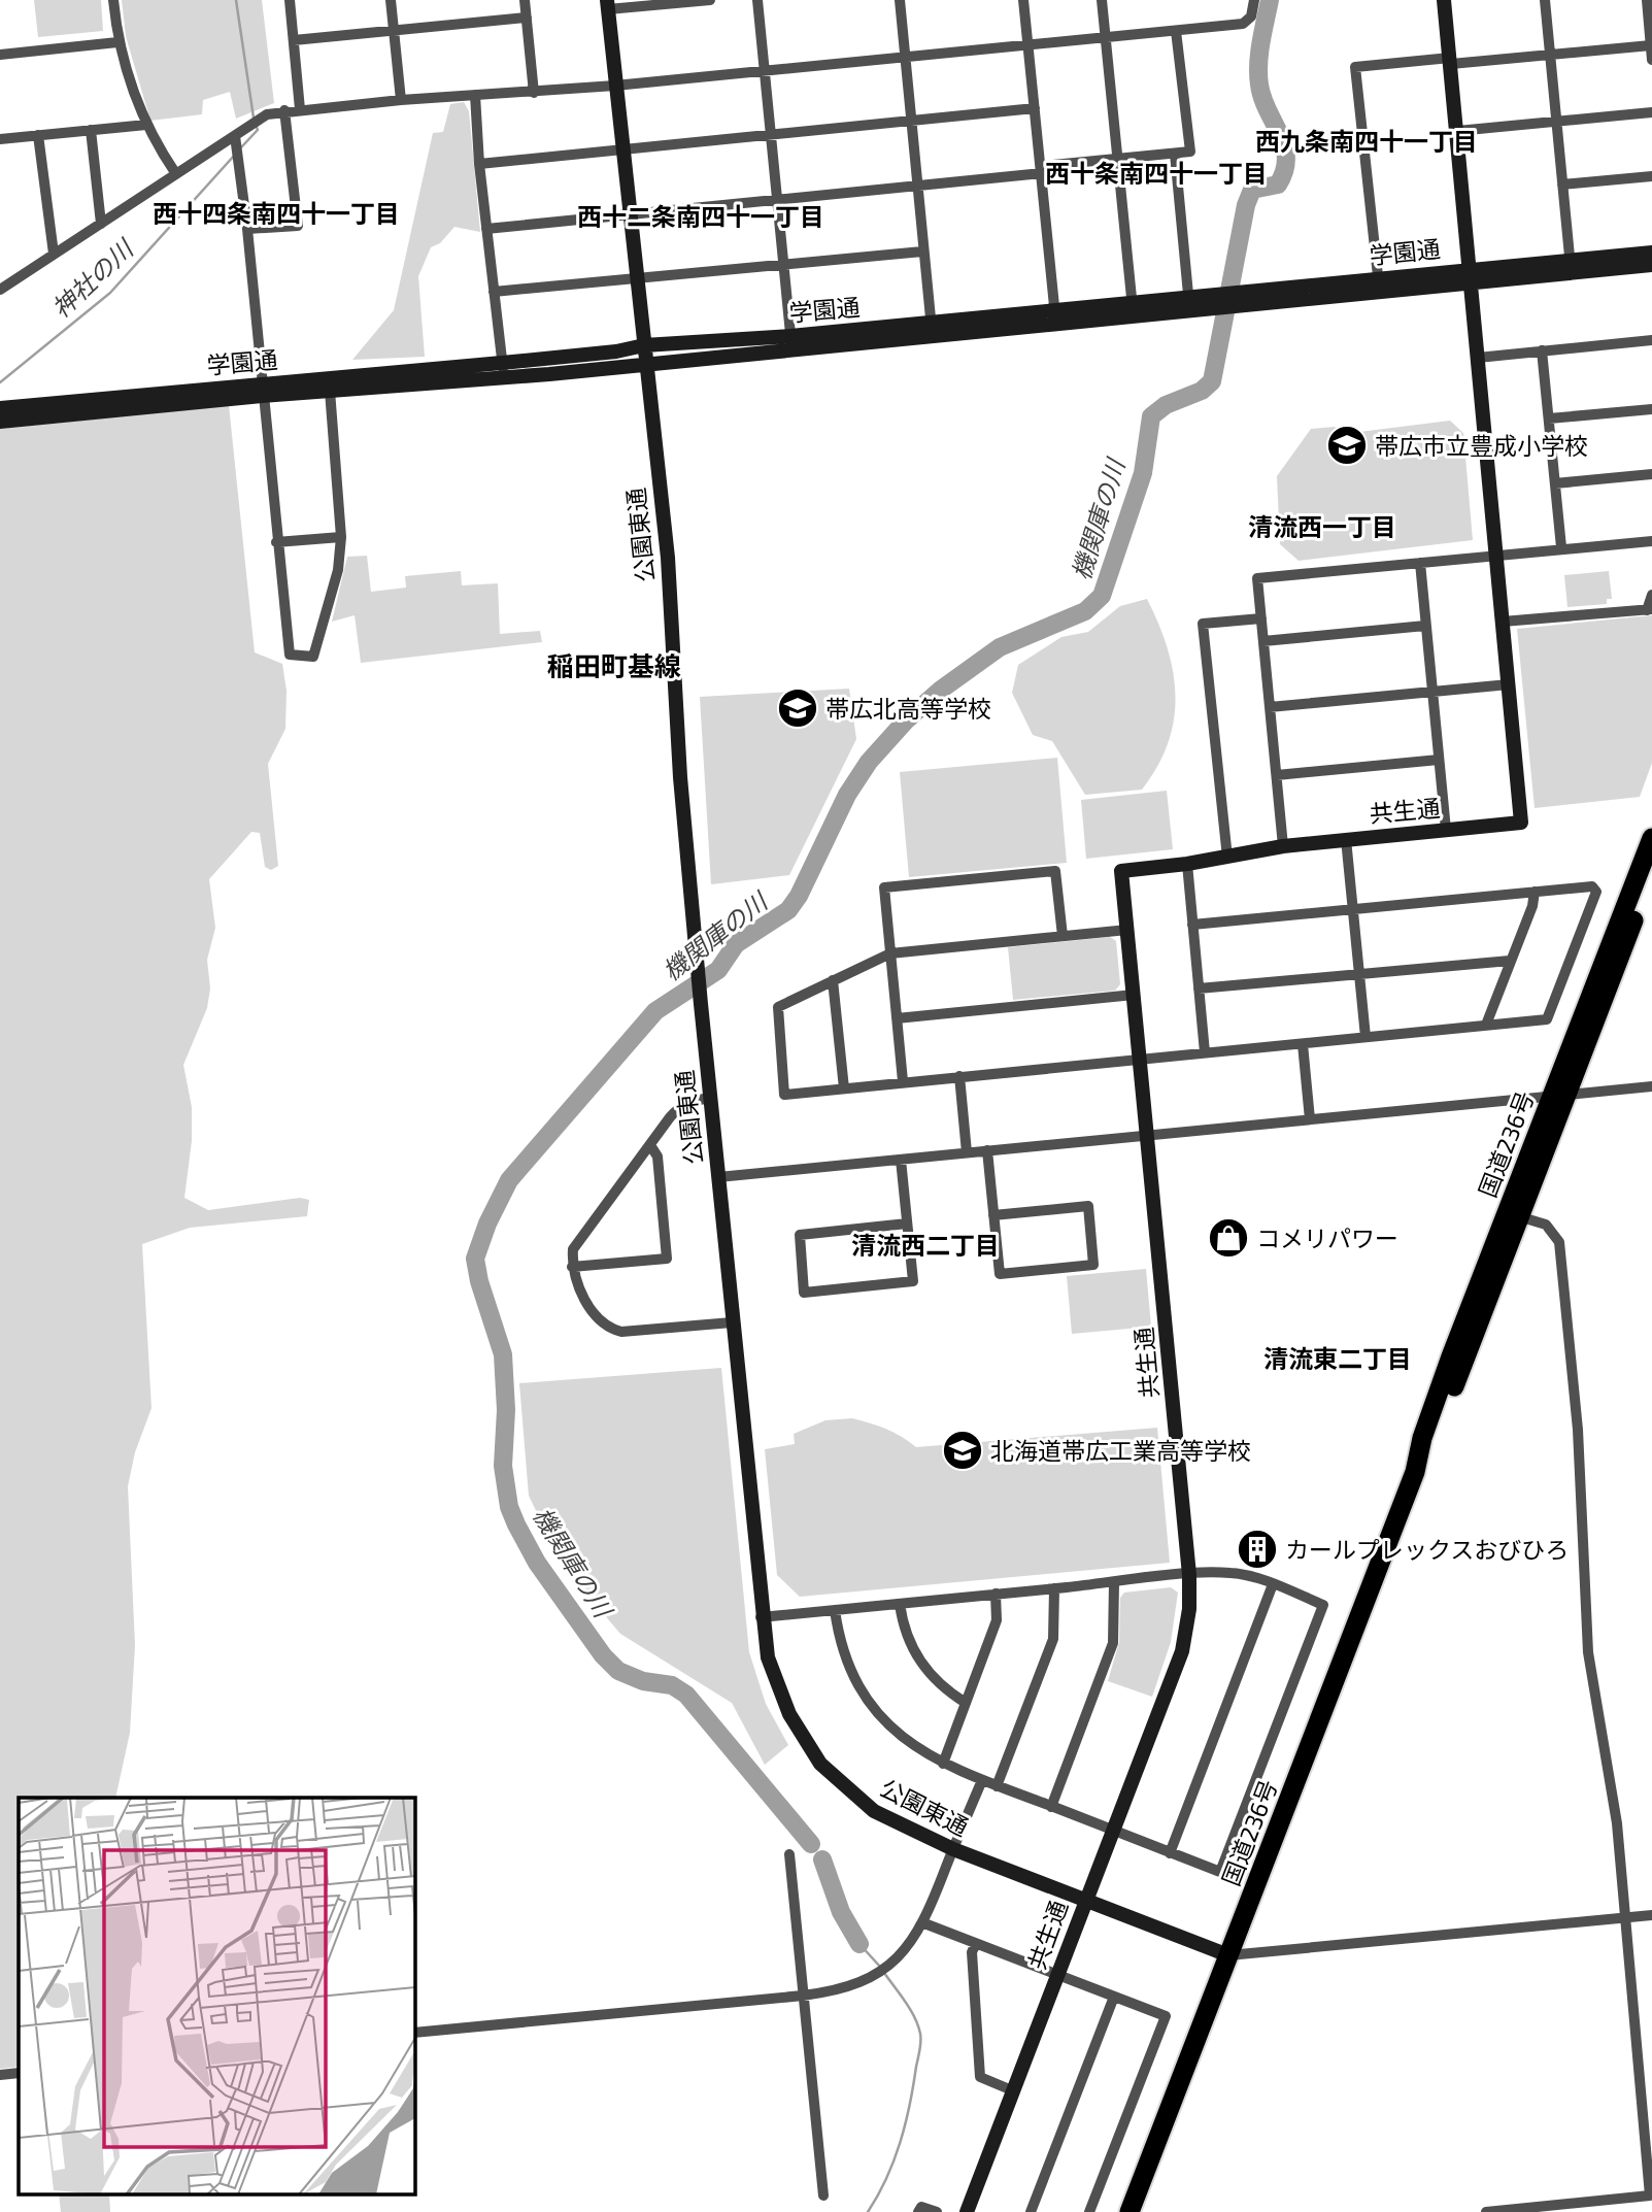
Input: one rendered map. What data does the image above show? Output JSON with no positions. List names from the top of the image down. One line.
{"streets":{"highway":["国道236号"],"street":["学園通","公園東通","共生通"]},"crossings":[["学園通","公園東通"],["公園東通","共生通"],["公園東通","国道236号"]],"districts":["西九条南四十一丁目","西十条南四十一丁目","西十四条南四十一丁目","西十二条南四十一丁目","清流西一丁目","稲田町基線","清流西二丁目","清流東二丁目"],"water":["神社の川","機関庫の川"],"places":{"school or university":["帯広市立豊成小学校","帯広北高等学校","北海道帯広工業高等学校"],"shop":["コメリパワー"],"building":["カールプレックスおびひろ"]}}
